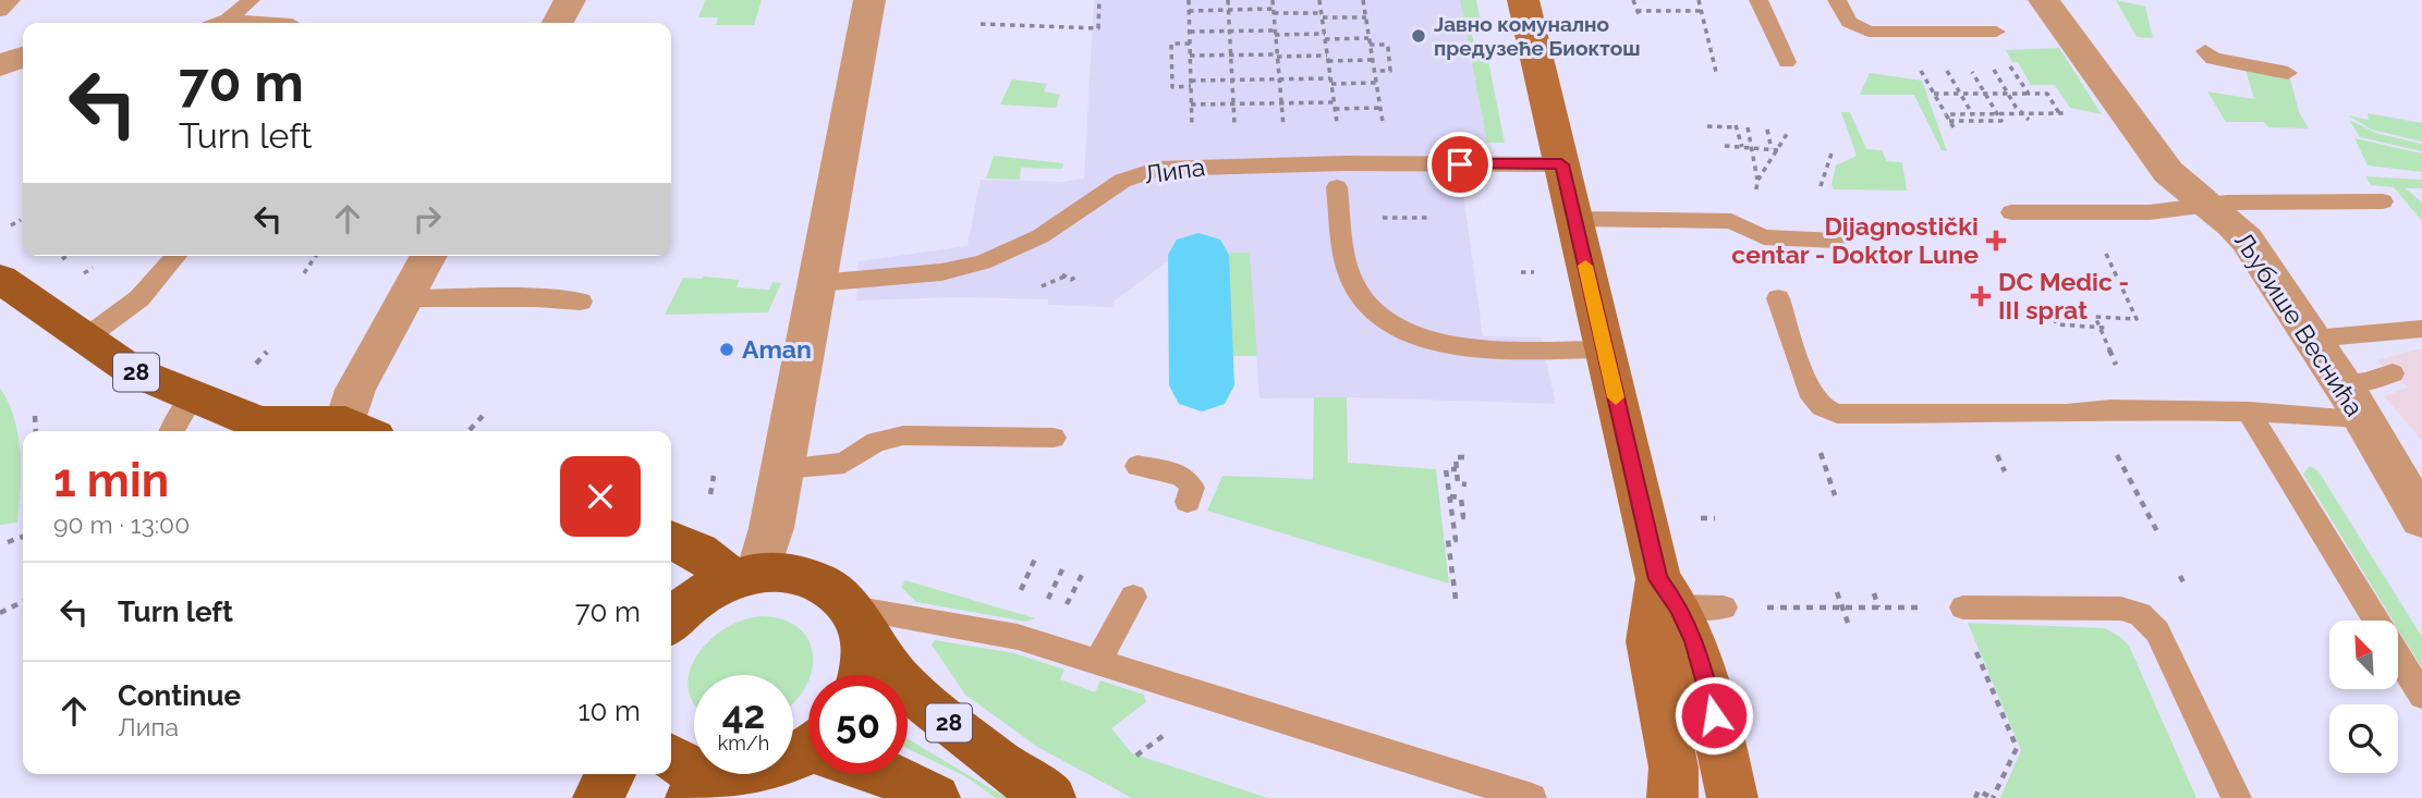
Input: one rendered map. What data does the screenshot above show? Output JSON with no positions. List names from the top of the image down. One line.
{"streets":{"main road":["28"],"street":["Љубише Веснића"],"lane":["Липа"]},"places":{"other":["Јавно комунално предузеће Биоктош","Aman"],"health":["Dijagnostički centar - Doktor Lune","DC Medic - III sprat"]},"north":"top left","page":{"turn":["70 m","Turn left"],"heading":["1 min","90 m · 13:00"],"list":[{"name":"Turn left","value":"70 m"},{"name":"Continue","note":"Липа","value":"10 m"}],"speed":"42 km/h","limit":"50"}}
